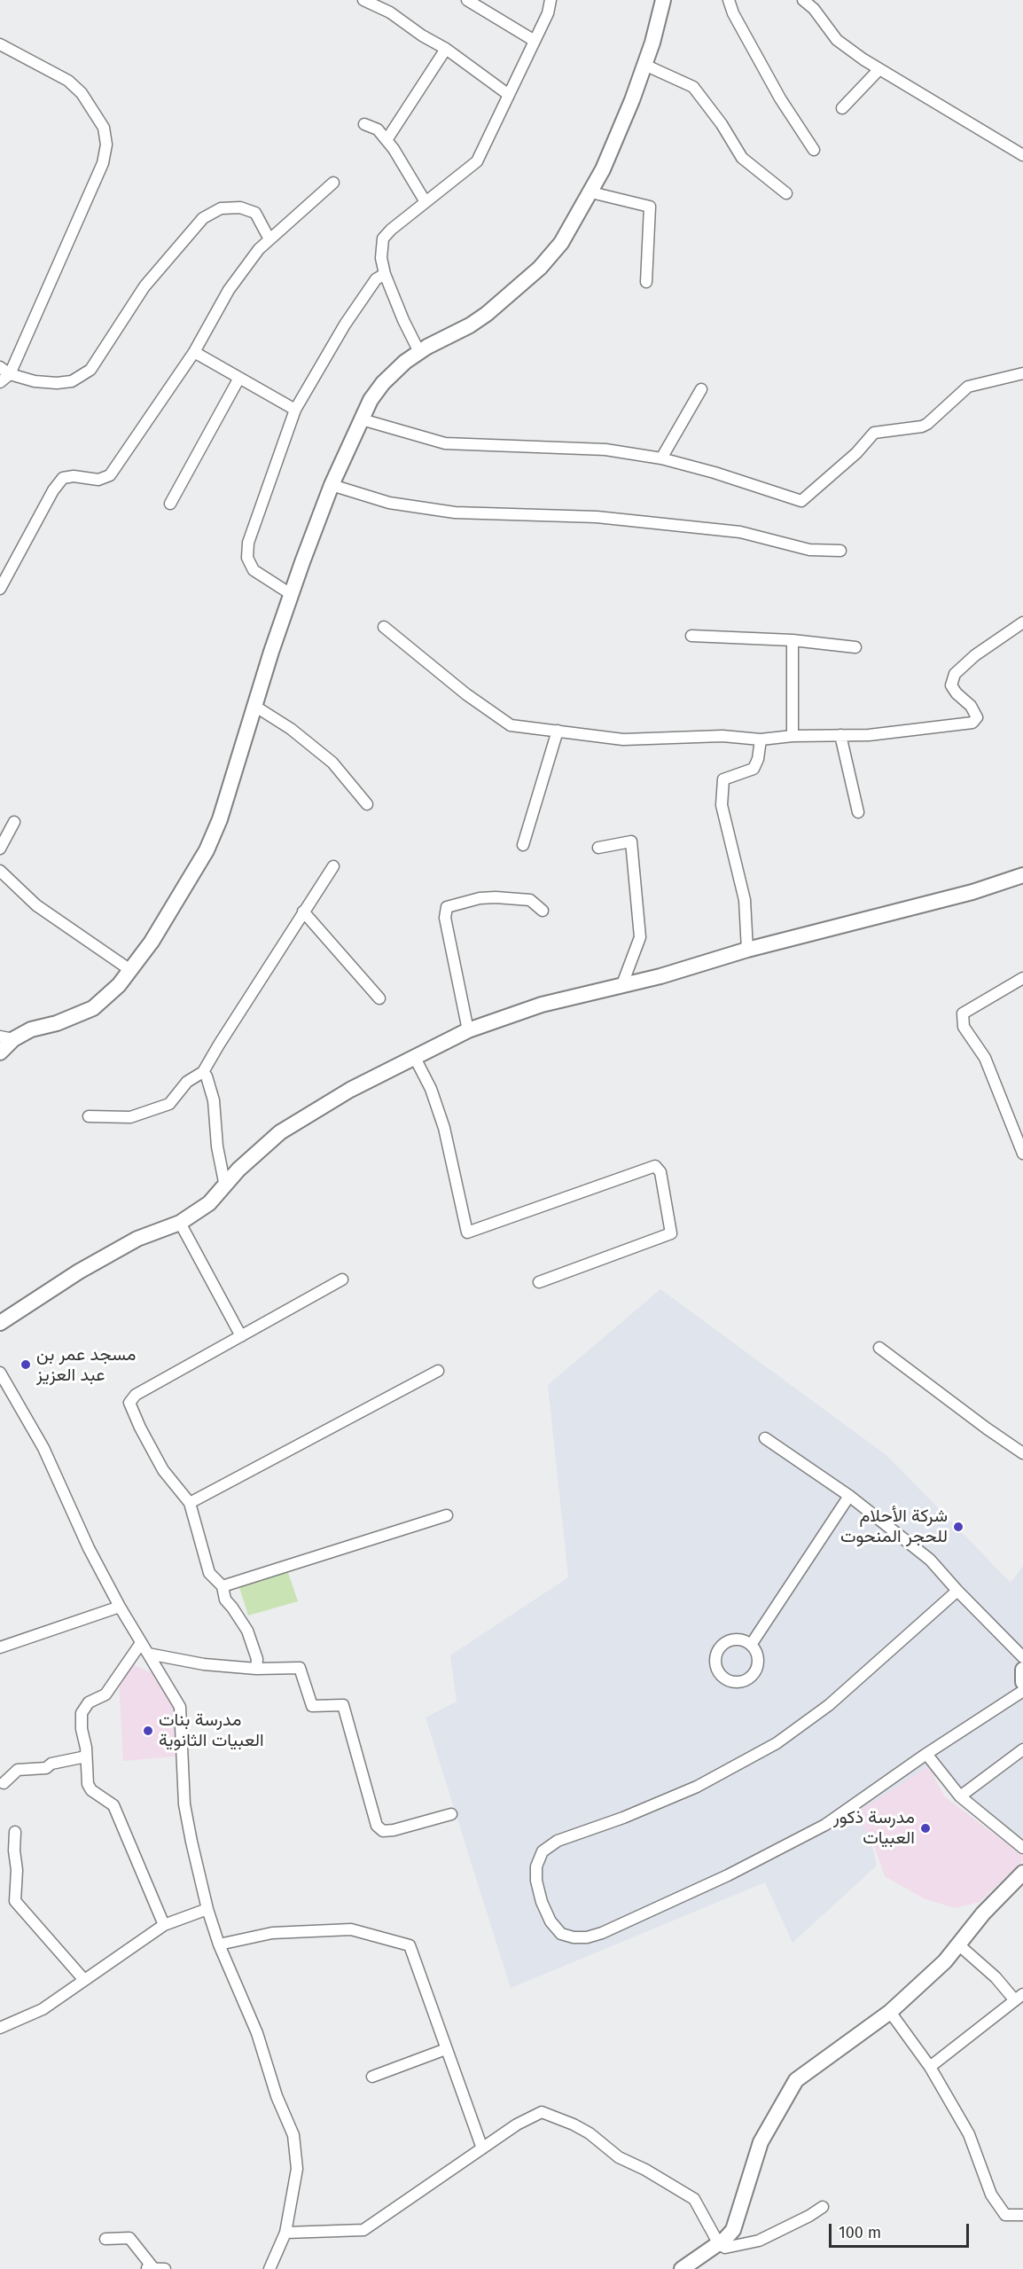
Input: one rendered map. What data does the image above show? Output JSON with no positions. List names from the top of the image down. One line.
{"places":["مسجد عمر بن عبد العزيز","شركة الأحلام للحجر المنحوت","مدرسة بنات العبيات الثانوية","مدرسة ذكور العبيات"],"scale_bar":"100 m"}
